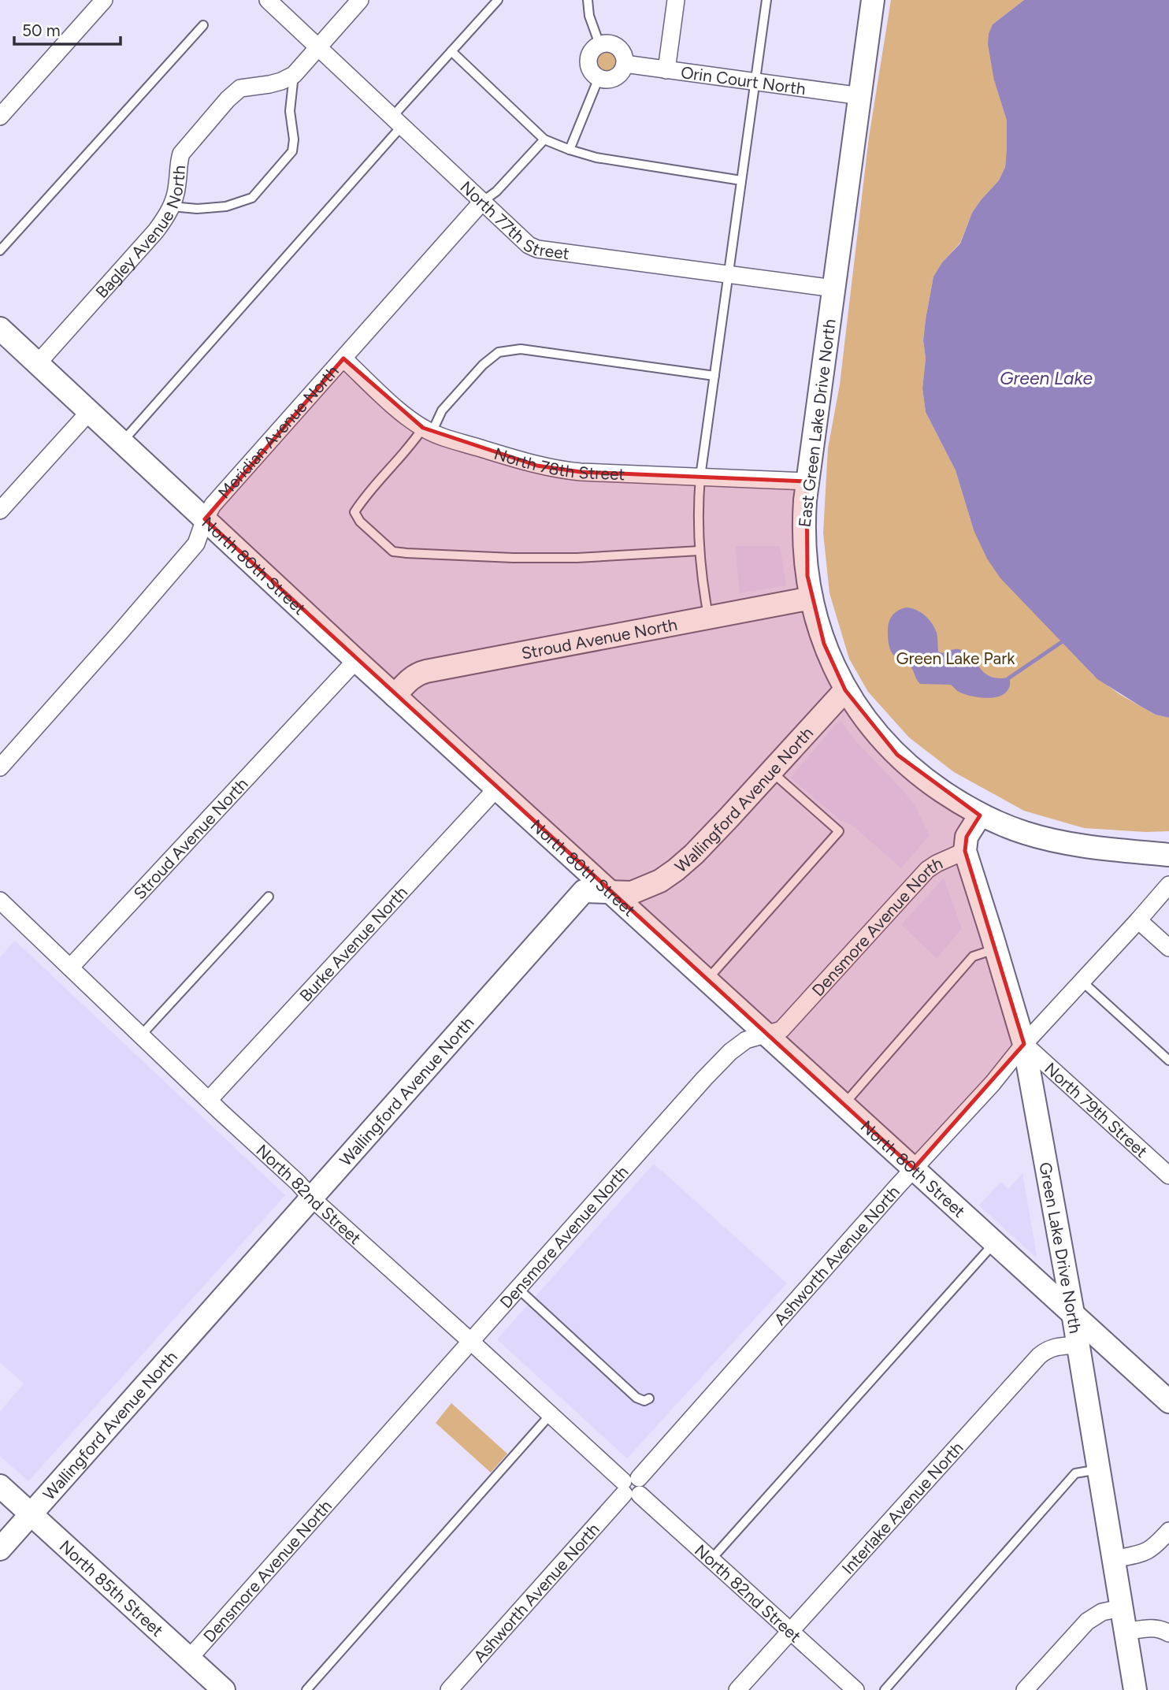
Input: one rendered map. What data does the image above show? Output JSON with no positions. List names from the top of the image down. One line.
{"streets":{"street":["Orin Court North","North 77th Street","Bagley Avenue North","East Green Lake Drive North","Meridian Avenue North","North 78th Street","North 80th Street","Stroud Avenue North","Wallingford Avenue North","Densmore Avenue North","Burke Avenue North","North 79th Street","North 82nd Street","Green Lake Drive North","Ashworth Avenue North","Interlake Avenue North","North 85th Street"]},"crossings":[["Orin Court North","East Green Lake Drive North"],["North 77th Street","Bagley Avenue North"],["North 77th Street","East Green Lake Drive North"],["North 77th Street","Meridian Avenue North"],["Bagley Avenue North","North 80th Street"],["East Green Lake Drive North","North 78th Street"],["East Green Lake Drive North","Stroud Avenue North"],["East Green Lake Drive North","Wallingford Avenue North"],["Meridian Avenue North","North 78th Street"],["Meridian Avenue North","North 80th Street"],["North 80th Street","Stroud Avenue North"],["North 80th Street","Wallingford Avenue North"],["North 80th Street","Densmore Avenue North"],["North 80th Street","Burke Avenue North"],["North 80th Street","Green Lake Drive North"],["North 80th Street","Ashworth Avenue North"],["Stroud Avenue North","North 82nd Street"],["Wallingford Avenue North","North 82nd Street"],["Wallingford Avenue North","North 85th Street"],["Densmore Avenue North","North 82nd Street"],["Densmore Avenue North","Green Lake Drive North"],["Densmore Avenue North","North 85th Street"],["Burke Avenue North","North 82nd Street"],["North 79th Street","Green Lake Drive North"],["North 79th Street","Ashworth Avenue North"],["North 82nd Street","Ashworth Avenue North"],["North 82nd Street","Interlake Avenue North"],["Green Lake Drive North","Ashworth Avenue North"],["Green Lake Drive North","Interlake Avenue North"]],"water":["Green Lake"],"parks":["Green Lake Park"],"scale_bar":"50 m"}
